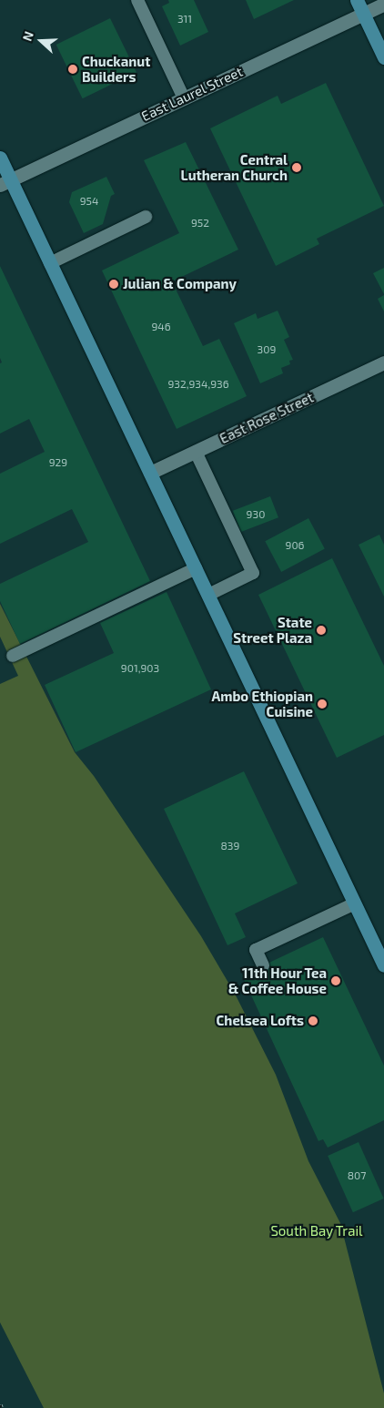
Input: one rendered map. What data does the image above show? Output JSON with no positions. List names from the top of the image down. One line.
{"streets":{"street":["East Laurel Street","East Rose Street"]},"parks":["South Bay Trail"],"places":["Chuckanut Builders","Central Lutheran Church","Julian & Company","State Street Plaza","Ambo Ethiopian Cuisine","11th Hour Tea & Coffee House","Chelsea Lofts"],"house_numbers":["311","954","952","946","309","932,934,936","929","930","906","901,903","839","807"],"north":"left"}
